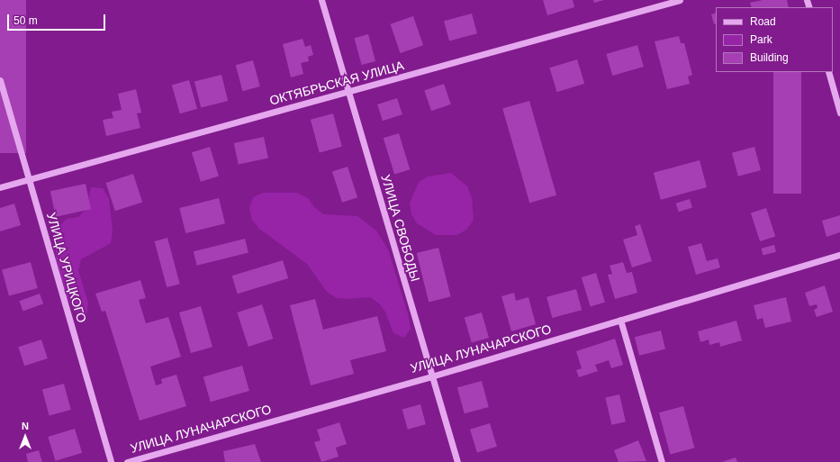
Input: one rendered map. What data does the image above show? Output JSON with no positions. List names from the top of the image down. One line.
{"streets":{"street":["ОКТЯБРЬСКАЯ УЛИЦА","УЛИЦА СВОБОДЫ","УЛИЦА УРИЦКОГО","УЛИЦА ЛУНАЧАРСКОГО"]},"crossings":[["ОКТЯБРЬСКАЯ УЛИЦА","УЛИЦА СВОБОДЫ"],["ОКТЯБРЬСКАЯ УЛИЦА","УЛИЦА УРИЦКОГО"],["УЛИЦА СВОБОДЫ","УЛИЦА ЛУНАЧАРСКОГО"]],"legend":["Road","Park","Building"],"scale_bar":"50 m","north":"top"}
